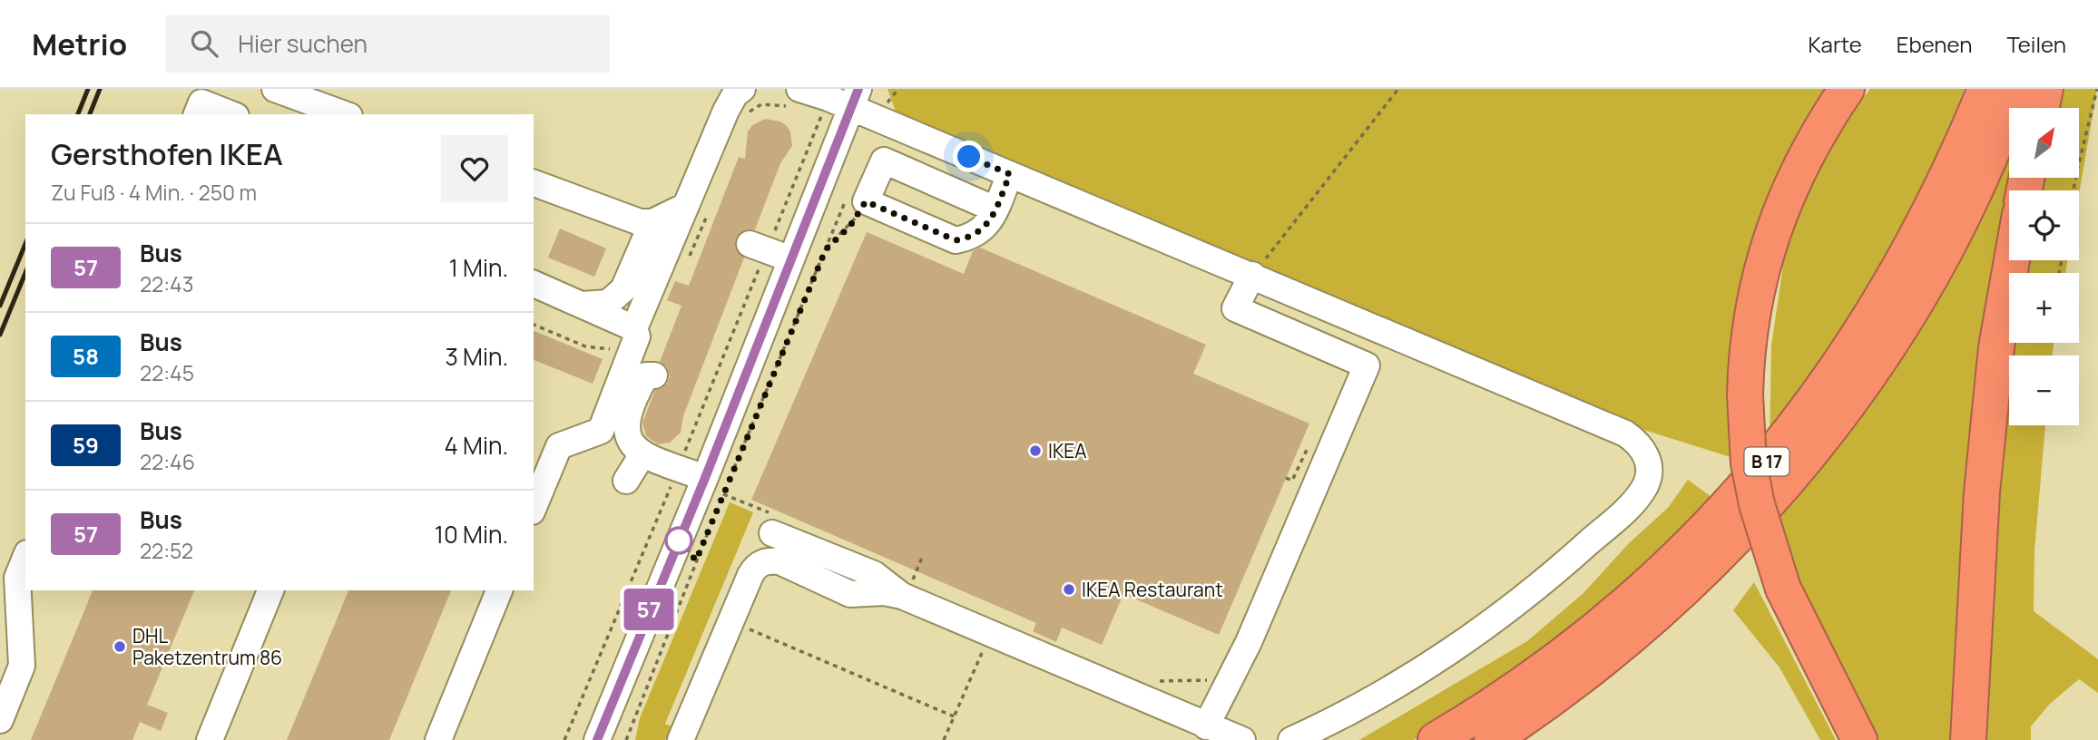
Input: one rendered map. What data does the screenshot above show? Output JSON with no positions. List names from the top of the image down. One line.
{"streets":{"highway":["B 17"]},"places":["IKEA","IKEA Restaurant","DHL Paketzentrum 86"],"lines":["bus line 57"],"north":"top right","page":{"header":"Metrio","search":"Hier suchen","nav":["Karte","Ebenen","Teilen"],"on_map":"57","map_buttons":["+","−"],"heading":["Gersthofen IKEA","Zu Fuß · 4 Min. · 250 m"],"list":[{"mark":"57","name":"Bus","note":"22:43","value":"1 Min."},{"mark":"58","name":"Bus","note":"22:45","value":"3 Min."},{"mark":"59","name":"Bus","note":"22:46","value":"4 Min."},{"mark":"57","name":"Bus","note":"22:52","value":"10 Min."}]}}
